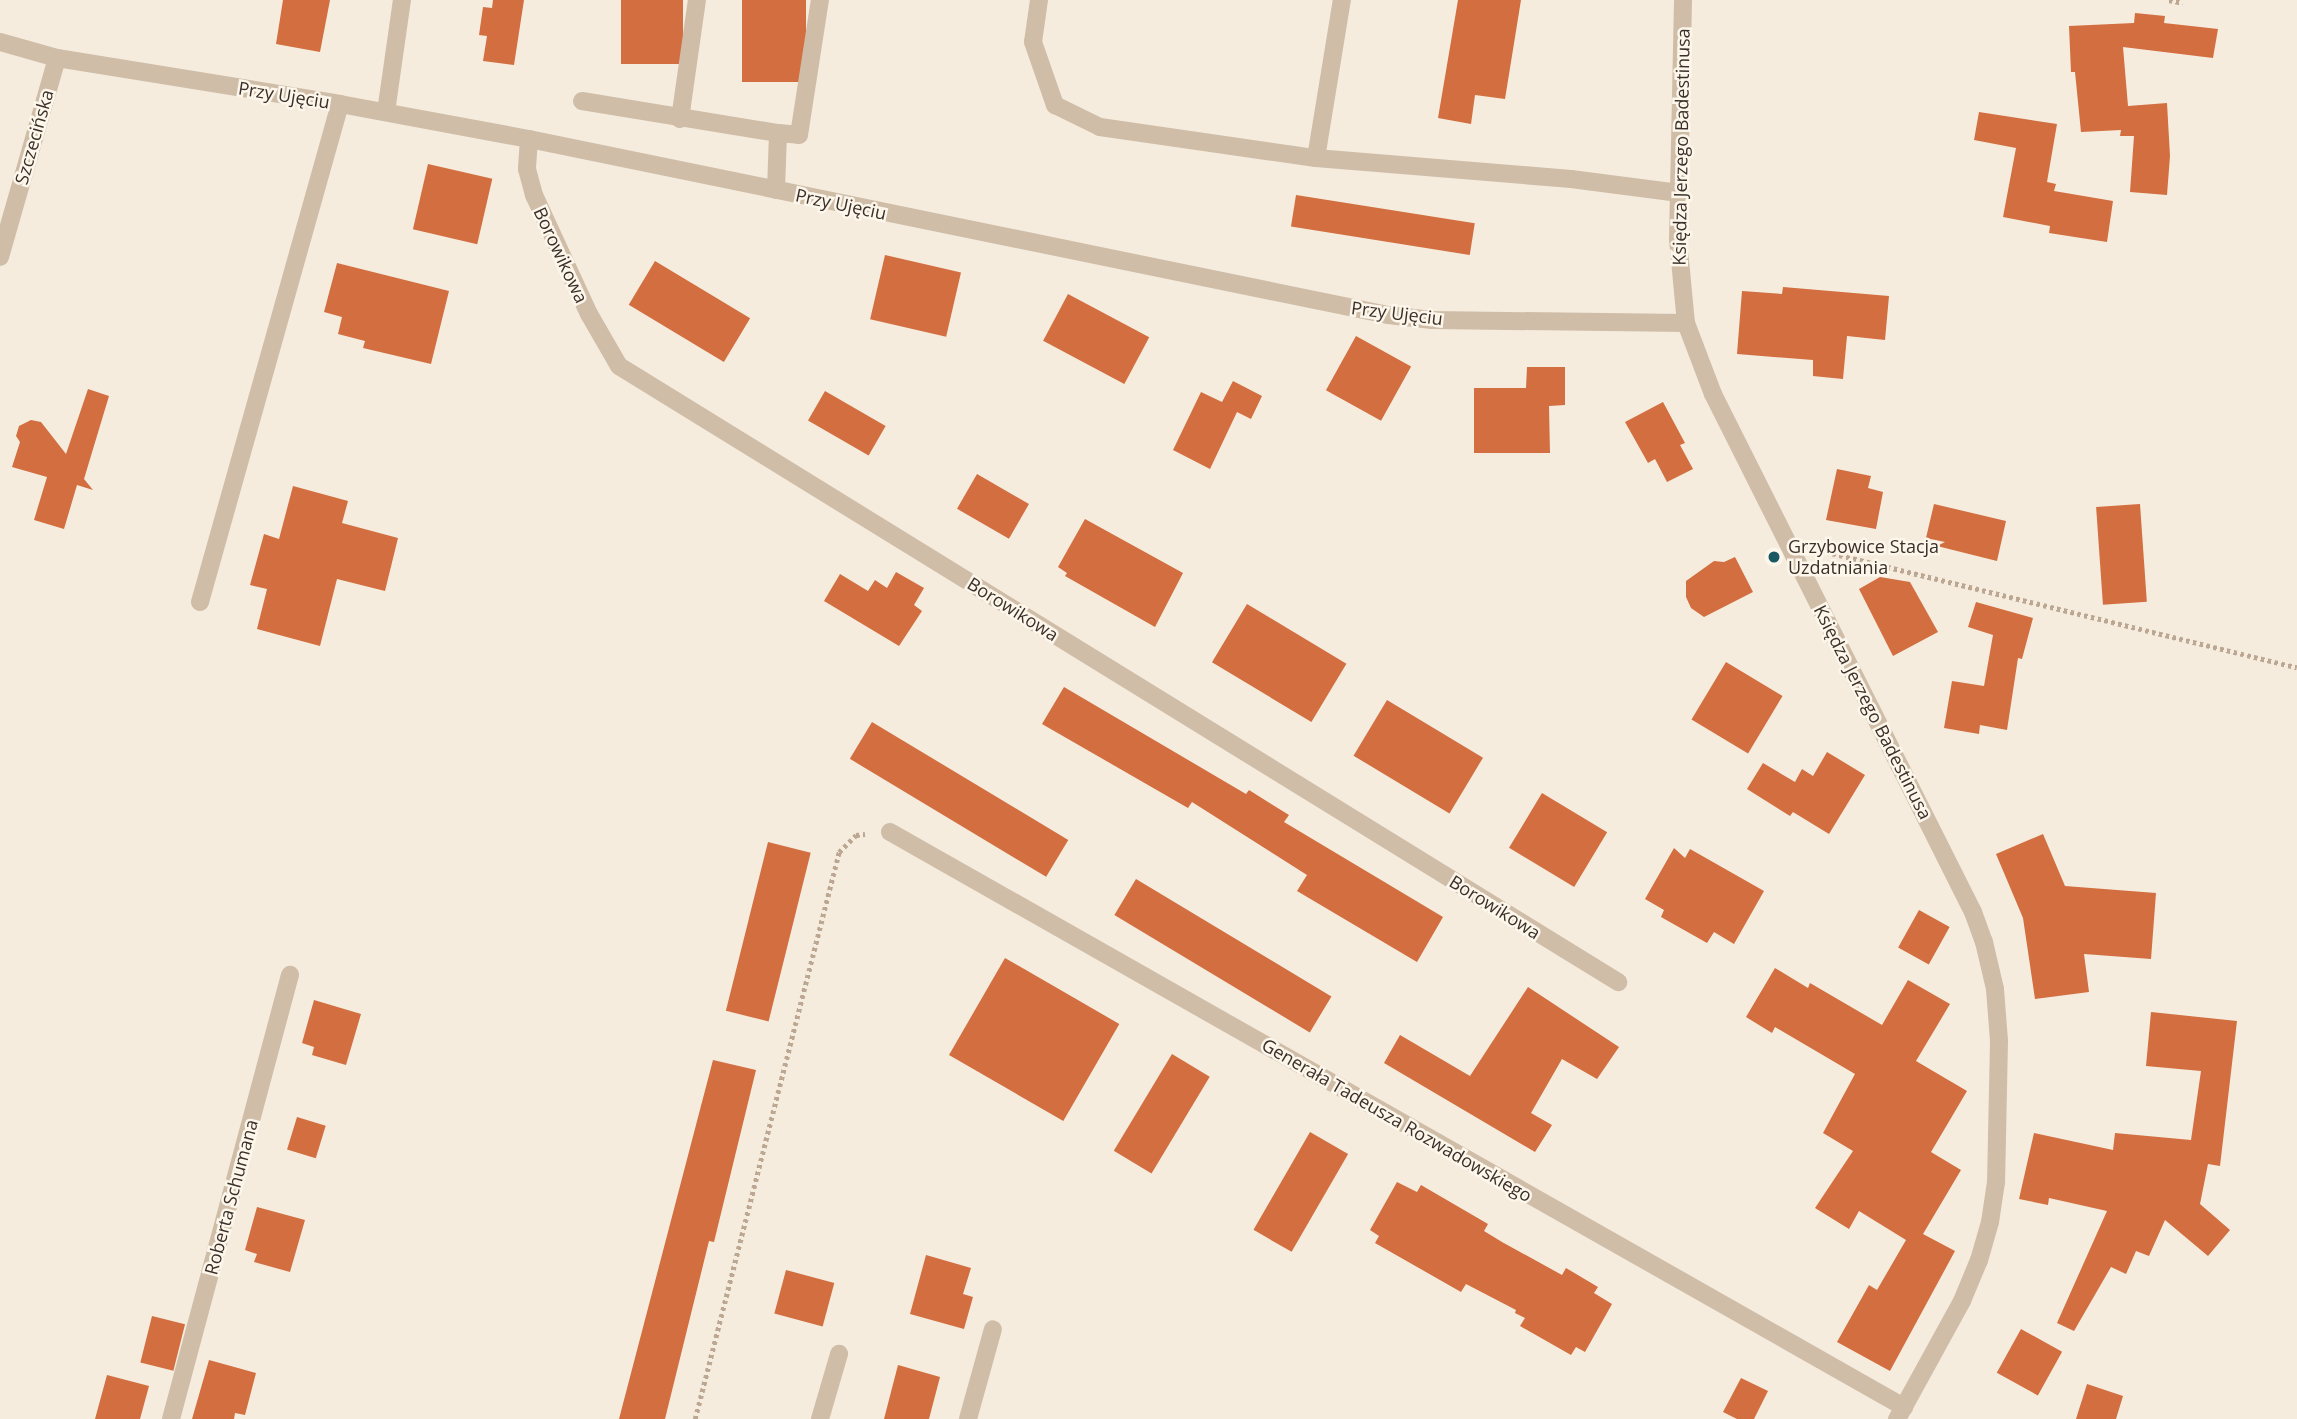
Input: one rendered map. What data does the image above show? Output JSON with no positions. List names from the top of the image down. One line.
{"streets":{"street":["Przy Ujęciu","Szczecińska","Księdza Jerzego Badestinusa","Borowikowa","Generała Tadeusza Rozwadowskiego","Roberta Schumana"]},"crossings":[["Przy Ujęciu","Szczecińska"],["Przy Ujęciu","Księdza Jerzego Badestinusa"],["Przy Ujęciu","Borowikowa"],["Księdza Jerzego Badestinusa","Generała Tadeusza Rozwadowskiego"]],"places":["Grzybowice Stacja Uzdatniania"]}
